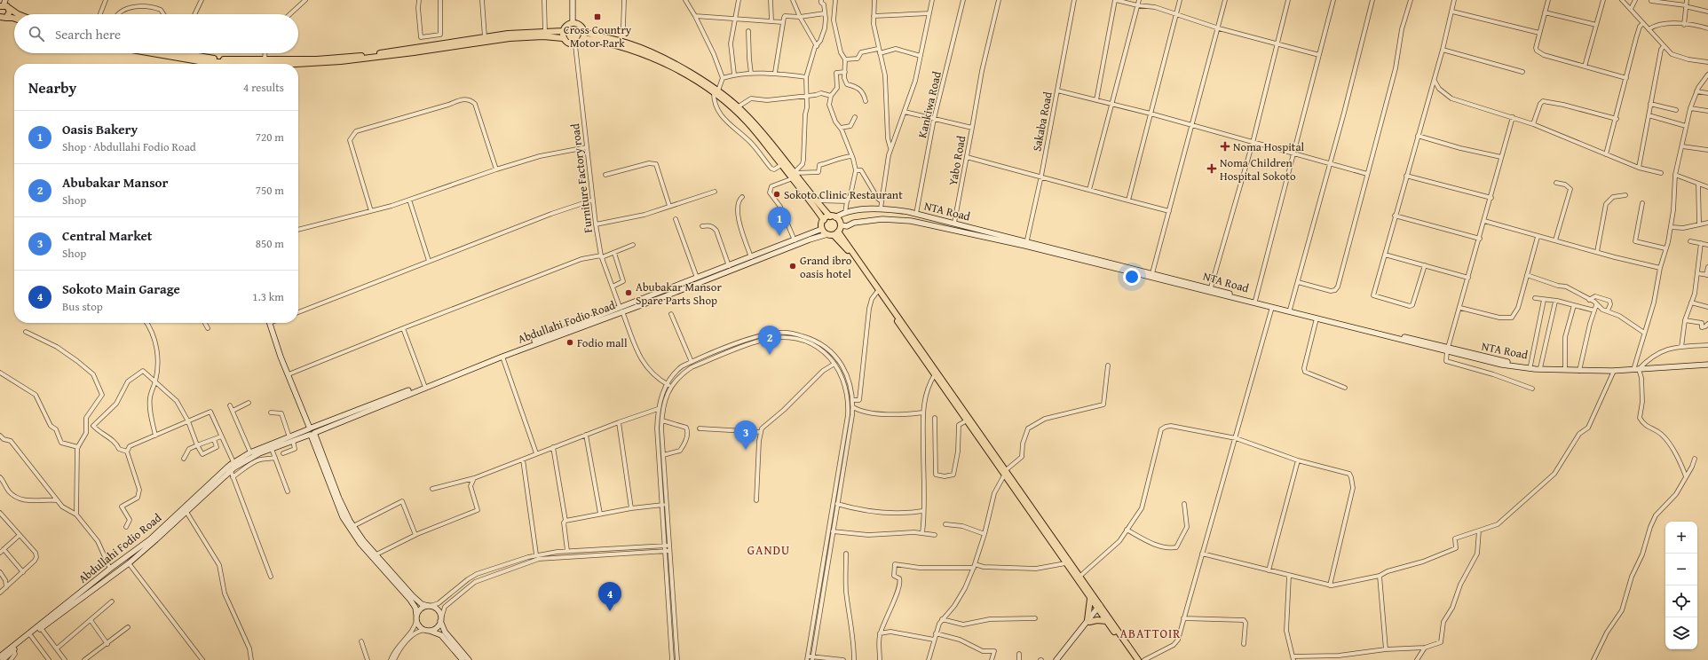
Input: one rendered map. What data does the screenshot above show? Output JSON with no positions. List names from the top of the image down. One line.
{"streets":{"main road":["NTA Road","Abdullahi Fodio Road"],"street":["Kankiwa Road","Sakaba Road","Yabo Road","Furniture Factory road"]},"crossings":[["Kankiwa Road","Yabo Road"],["Kankiwa Road","NTA Road"],["Sakaba Road","NTA Road"],["Yabo Road","NTA Road"],["Furniture Factory road","Abdullahi Fodio Road"]],"districts":["GANDU","ABATTOIR"],"places":{"transit":["Cross Country Motor Park"],"health":["Noma Hospital","Noma Children Hospital Sokoto"],"other":["Sokoto Clinic Restaurant","Grand ibro oasis hotel","Abubakar Mansor Spare Parts Shop","Fodio mall"]},"page":{"search":"Search here","heading":["Nearby","4 results"],"list":[{"mark":"1","name":"Oasis Bakery","note":"Shop · Abdullahi Fodio Road","value":"720 m"},{"mark":"2","name":"Abubakar Mansor","note":"Shop","value":"750 m"},{"mark":"3","name":"Central Market","note":"Shop","value":"850 m"},{"mark":"4","name":"Sokoto Main Garage","note":"Bus stop","value":"1.3 km"}],"pins":["1","2","3","4"],"map_buttons":["+","−"]}}
